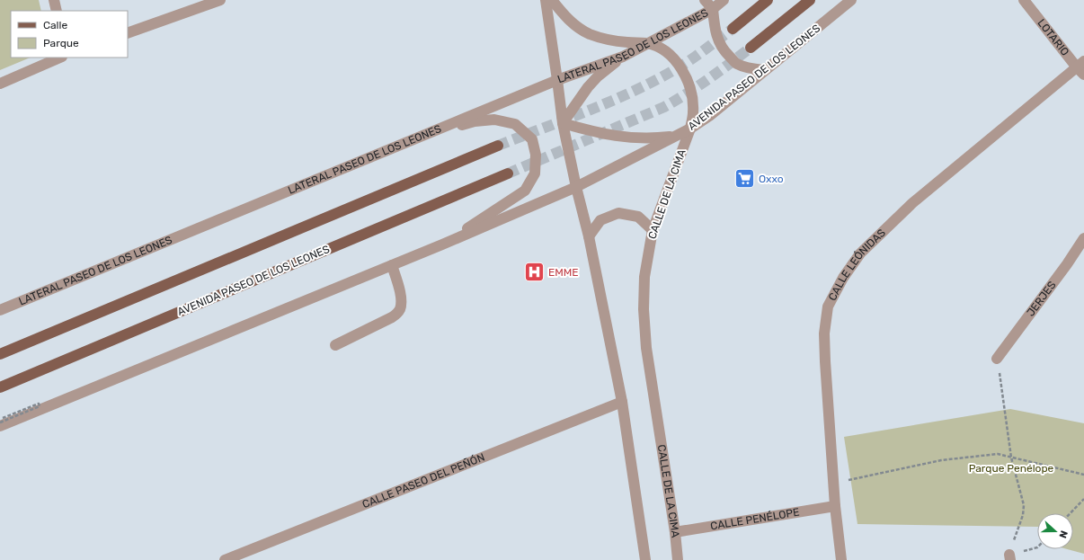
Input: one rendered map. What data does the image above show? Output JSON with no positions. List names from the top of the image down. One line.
{"streets":{"main road":["AVENIDA PASEO DE LOS LEONES"],"street":["LOTARIO","LATERAL PASEO DE LOS LEONES","CALLE DE LA CIMA","CALLE LEÓNIDAS","JERJES","CALLE PASEO DEL PEÑÓN","CALLE PENÉLOPE"]},"crossings":[["LOTARIO","CALLE LEÓNIDAS"],["LATERAL PASEO DE LOS LEONES","CALLE DE LA CIMA"],["AVENIDA PASEO DE LOS LEONES","CALLE DE LA CIMA"],["CALLE DE LA CIMA","CALLE PENÉLOPE"],["CALLE LEÓNIDAS","CALLE PENÉLOPE"]],"parks":["Parque Penélope"],"places":{"supermarket":["Oxxo"],"hospital":["EMME"]},"legend":["Calle","Parque"],"north":"right"}
